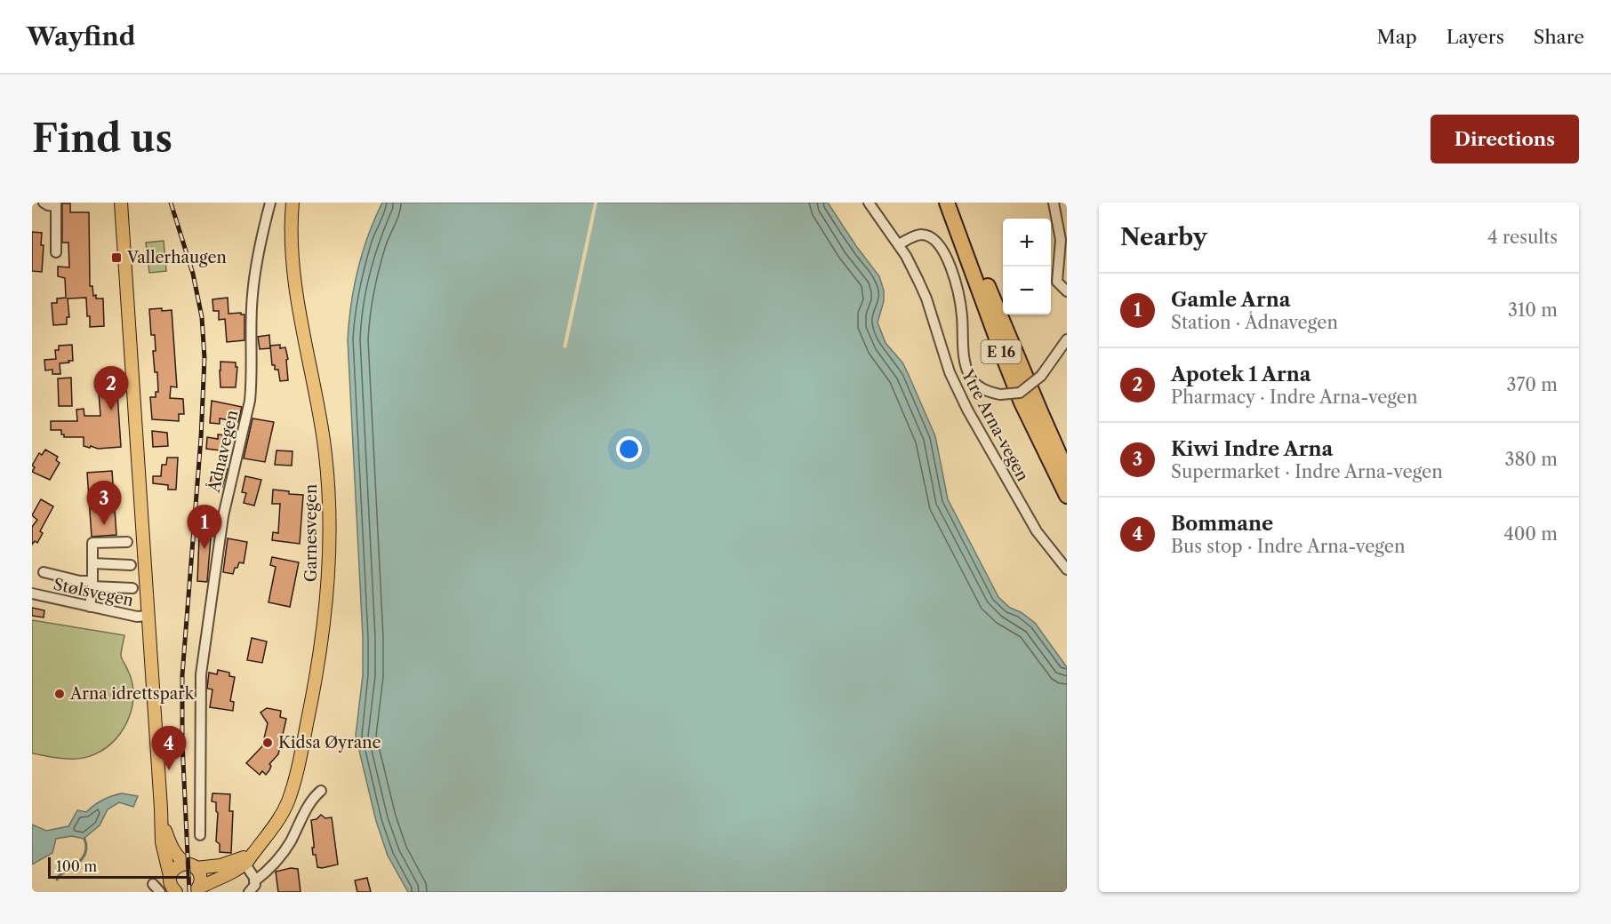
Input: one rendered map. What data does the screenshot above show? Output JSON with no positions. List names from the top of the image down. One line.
{"streets":{"highway":["E 16"],"main road":["Garnesvegen"],"street":["Ytre Arna-vegen","Ådnavegen","Stølsvegen"]},"places":{"transit":["Vallerhaugen"],"other":["Arna idrettspark","Kidsa Øyrane"]},"scale_bar":"100 m","page":{"header":"Wayfind","nav":["Map","Layers","Share"],"buttons":"Directions","title":"Find us","heading":["Nearby","4 results"],"map_buttons":["+","−"],"list":[{"mark":"1","name":"Gamle Arna","note":"Station · Ådnavegen","value":"310 m"},{"mark":"2","name":"Apotek 1 Arna","note":"Pharmacy · Indre Arna-vegen","value":"370 m"},{"mark":"3","name":"Kiwi Indre Arna","note":"Supermarket · Indre Arna-vegen","value":"380 m"},{"mark":"4","name":"Bommane","note":"Bus stop · Indre Arna-vegen","value":"400 m"}],"pins":["2","3","1","4"],"scale":"100 m"}}
